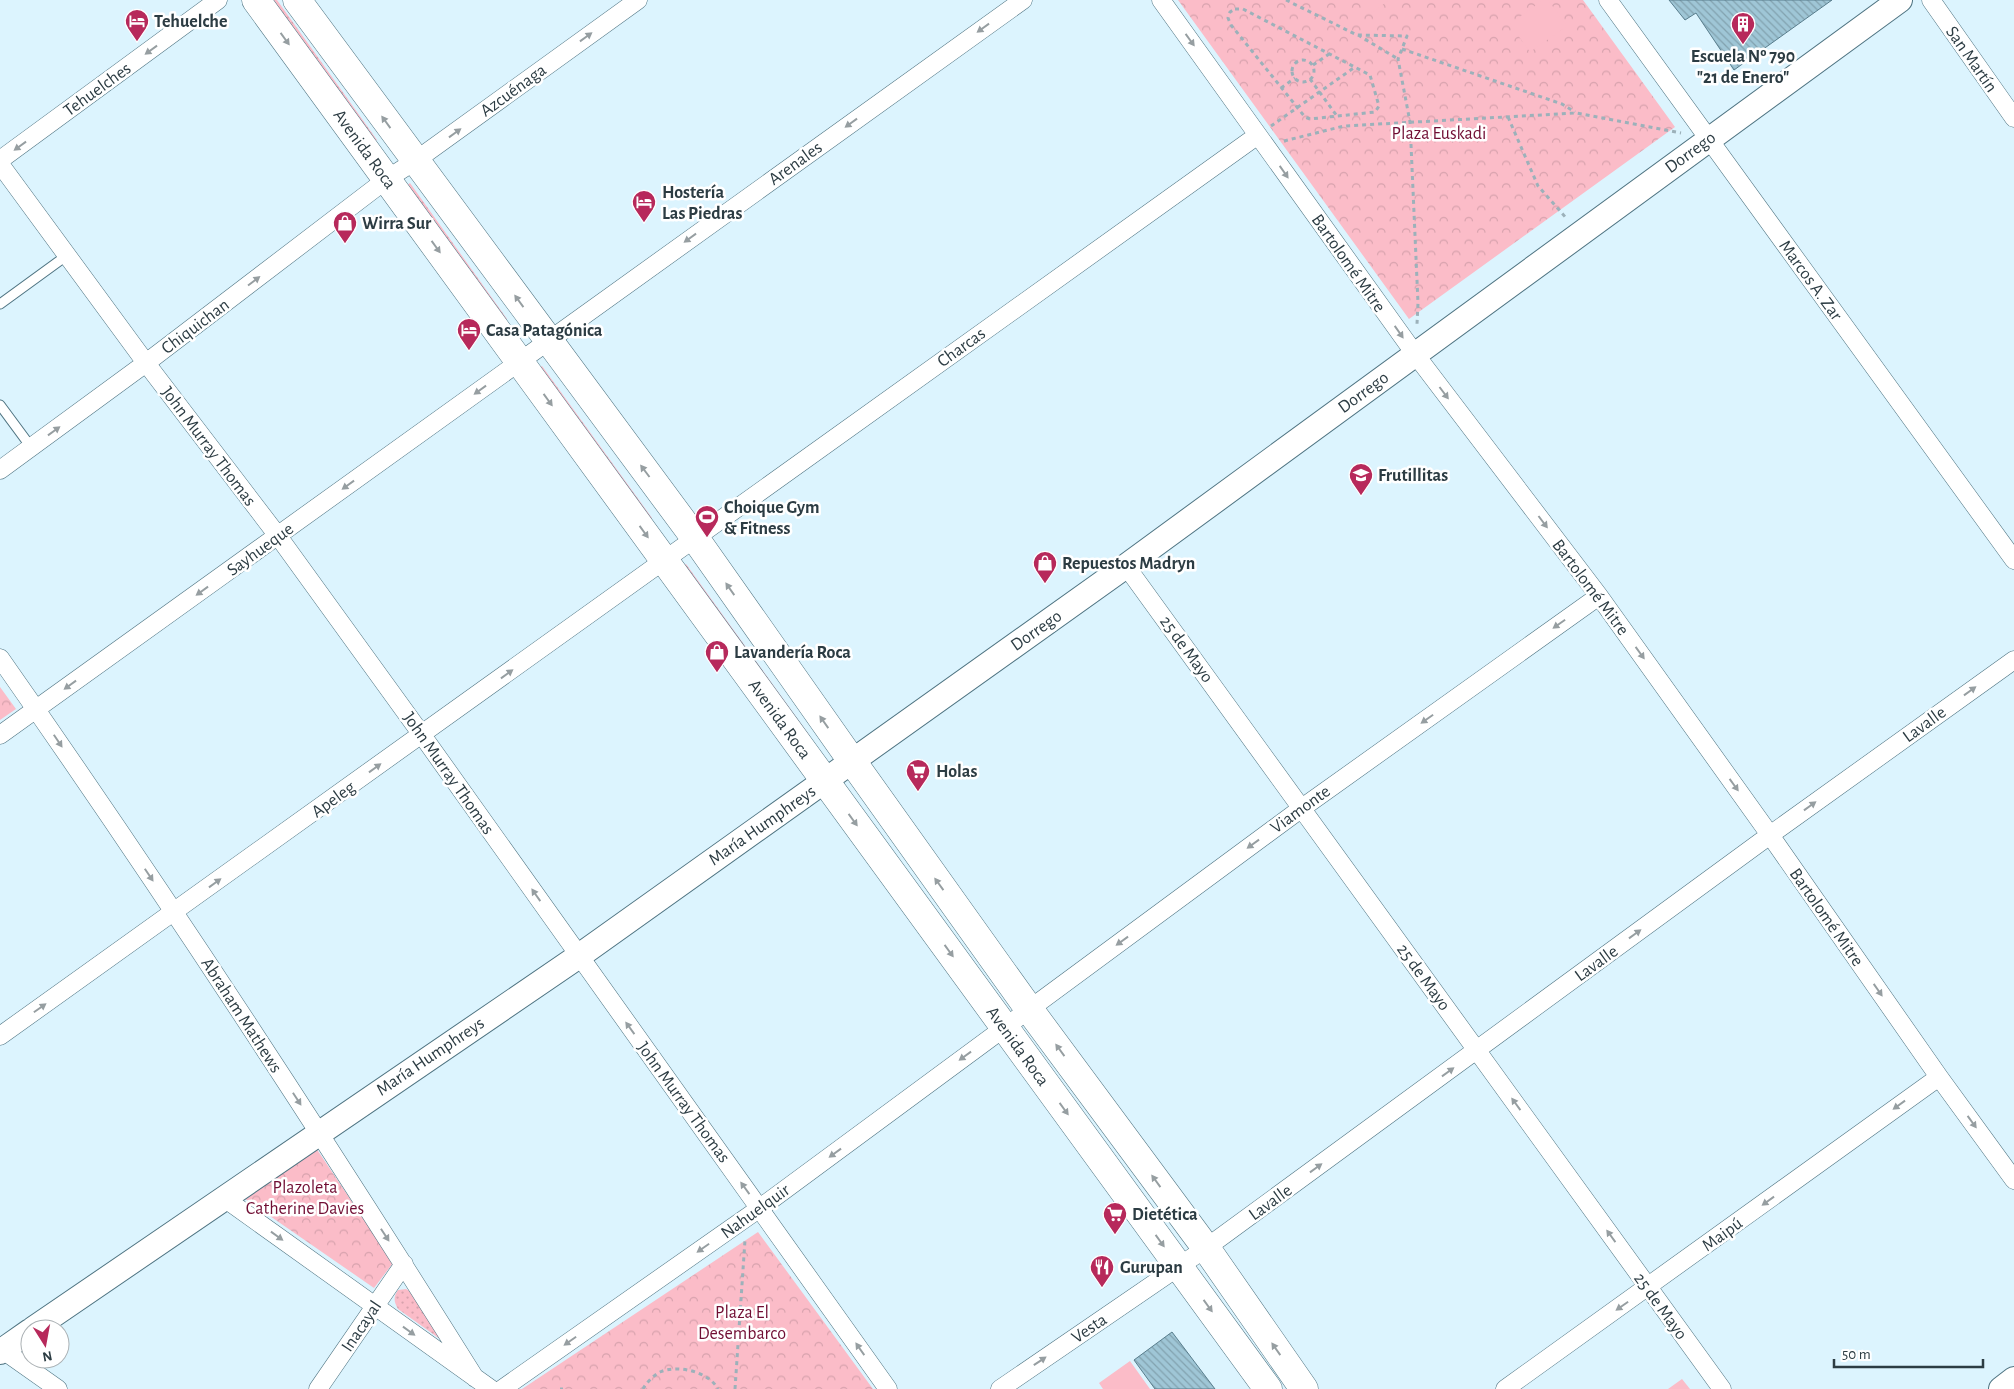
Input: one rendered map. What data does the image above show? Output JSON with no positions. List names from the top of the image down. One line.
{"streets":{"main road":["Avenida Roca","Dorrego","María Humphreys"],"street":["San Martín","Tehuelches","Azcuénaga","Arenales","Bartolomé Mitre","Marcos A. Zar","Chiquichan","Charcas","John Murray Thomas","Sayhueque","25 de Mayo","Lavalle","Apeleg","Viamonte","Abraham Mathews","Nahuelquir","Maipú","Inacayal","Vesta"]},"crossings":[["Tehuelches","John Murray Thomas"],["Azcuénaga","Avenida Roca"],["Azcuénaga","Chiquichan"],["Avenida Roca","Dorrego"],["Avenida Roca","Arenales"],["Avenida Roca","Chiquichan"],["Avenida Roca","Charcas"],["Avenida Roca","Sayhueque"],["Avenida Roca","Lavalle"],["Avenida Roca","Apeleg"],["Avenida Roca","Viamonte"],["Avenida Roca","María Humphreys"],["Avenida Roca","Nahuelquir"],["Avenida Roca","Vesta"],["Dorrego","Bartolomé Mitre"],["Dorrego","Marcos A. Zar"],["Dorrego","25 de Mayo"],["Dorrego","María Humphreys"],["Arenales","Sayhueque"],["Bartolomé Mitre","Charcas"],["Bartolomé Mitre","Lavalle"],["Bartolomé Mitre","Viamonte"],["Bartolomé Mitre","Maipú"],["Chiquichan","John Murray Thomas"],["Charcas","Apeleg"],["John Murray Thomas","Sayhueque"],["John Murray Thomas","Apeleg"],["John Murray Thomas","María Humphreys"],["John Murray Thomas","Nahuelquir"],["Sayhueque","Abraham Mathews"],["25 de Mayo","Lavalle"],["25 de Mayo","Viamonte"],["25 de Mayo","Maipú"],["Lavalle","Vesta"],["Apeleg","Abraham Mathews"],["Viamonte","Nahuelquir"],["María Humphreys","Abraham Mathews"],["Abraham Mathews","Inacayal"]],"one_way":["Tehuelches","Azcuénaga","Arenales","Bartolomé Mitre","Chiquichan","John Murray Thomas","Sayhueque","Lavalle","Apeleg","Viamonte","Abraham Mathews","Nahuelquir","Maipú","Vesta"],"parks":["Plaza Euskadi","Plazoleta Catherine Davies","Plaza El Desembarco"],"places":{"hotel":["Tehuelche","Hostería Las Piedras","Casa Patagónica"],"building":["Escuela Nº 790 \"21 de Enero\""],"shop":["Wirra Sur","Repuestos Madryn","Lavandería Roca"],"school or university":["Frutillitas"],"sports":["Choique Gym & Fitness"],"supermarket":["Holas","Dietética"],"restaurant":["Gurupan"]},"scale_bar":"50 m","north":"bottom"}
